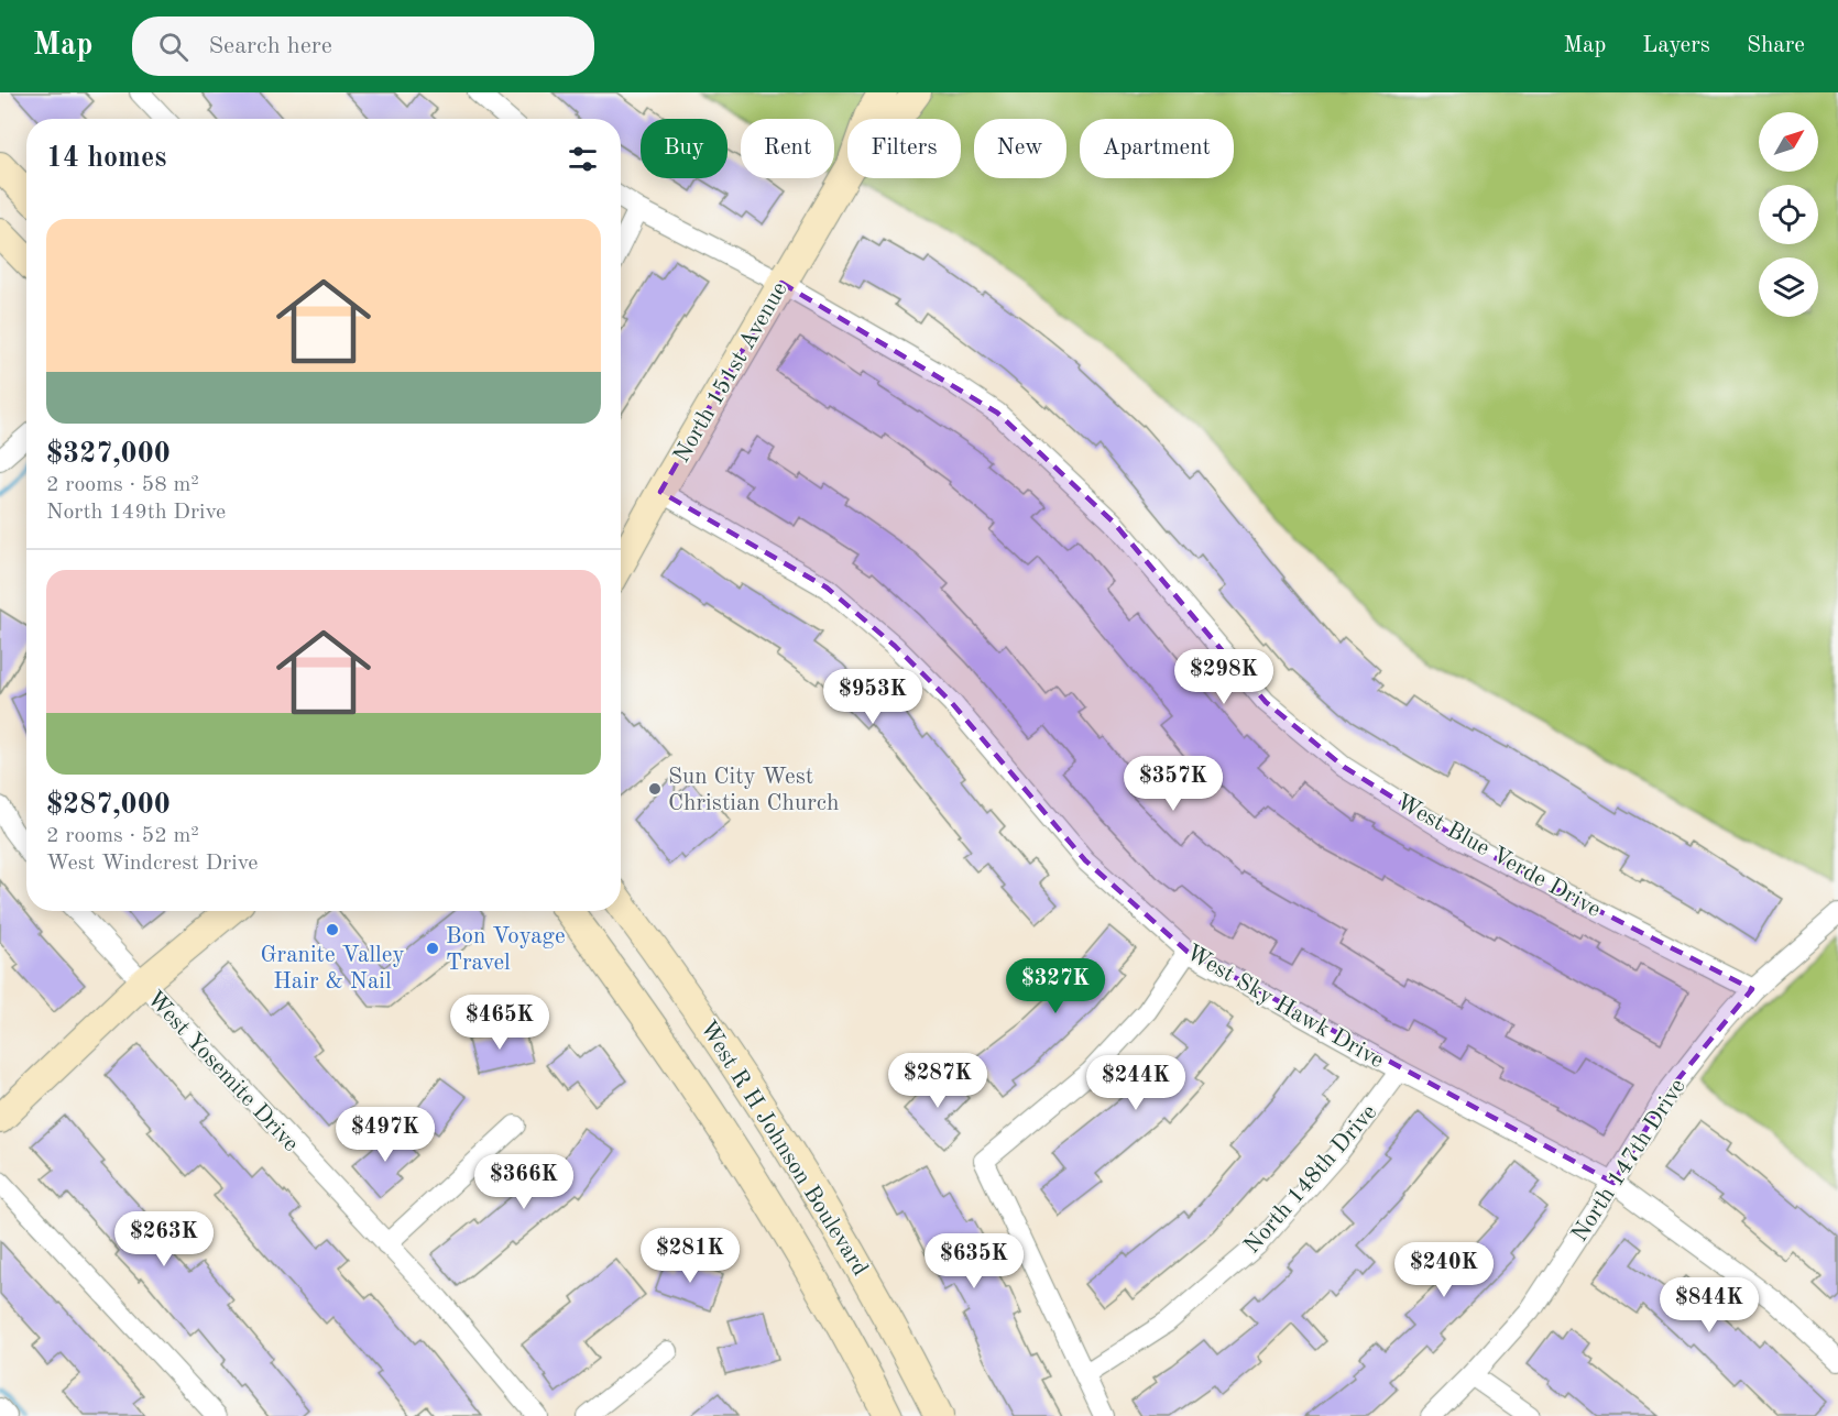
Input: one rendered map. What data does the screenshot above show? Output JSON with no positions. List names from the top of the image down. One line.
{"streets":{"main road":["North 151st Avenue","West R H Johnson Boulevard"],"street":["West Blue Verde Drive","West Sky Hawk Drive","West Yosemite Drive","North 147th Drive","North 148th Drive"]},"crossings":[["North 151st Avenue","West Blue Verde Drive"],["North 151st Avenue","West Sky Hawk Drive"],["West Blue Verde Drive","North 147th Drive"],["West Sky Hawk Drive","North 147th Drive"],["West Sky Hawk Drive","North 148th Drive"]],"places":["Sun City West Christian Church","Granite Valley Hair & Nail","Bon Voyage Travel"],"north":"top right","page":{"header":"Map","search":"Search here","nav":["Map","Layers","Share"],"chip":["Buy","Rent","Filters","New","Apartment"],"heading":"14 homes","list":[{"name":"$327,000","note":"2 rooms · 58 m² · North 149th Drive"},{"name":"$287,000","note":"2 rooms · 52 m² · West Windcrest Drive"}],"price":["$298K","$953K","$357K","$327K","$465K","$287K","$244K","$497K","$366K","$263K","$281K","$635K","$240K","$844K"]}}
